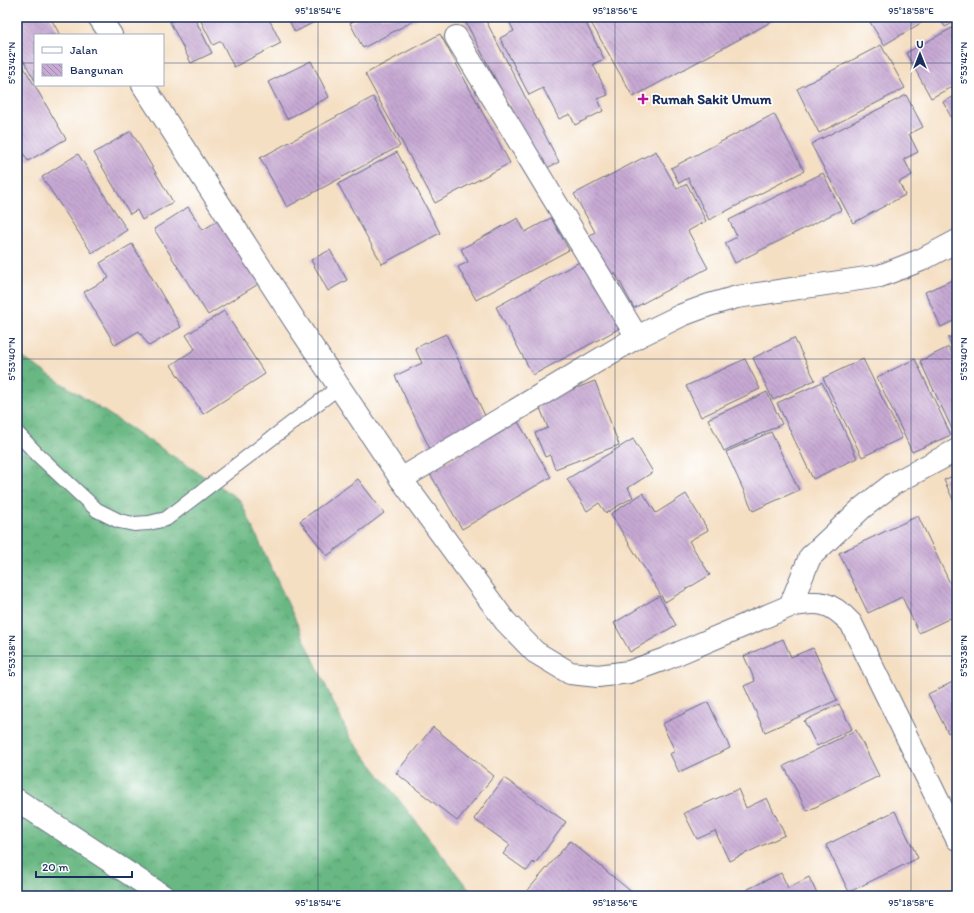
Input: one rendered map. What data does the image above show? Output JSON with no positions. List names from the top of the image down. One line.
{"places":{"health":["Rumah Sakit Umum"]},"legend":["Jalan","Bangunan"],"scale_bar":"20 m","north":"top","coordinates":["95°18'54\"E","95°18'56\"E","95°18'58\"E","5°53'42\"N","5°53'40\"N","5°53'38\"N"]}
